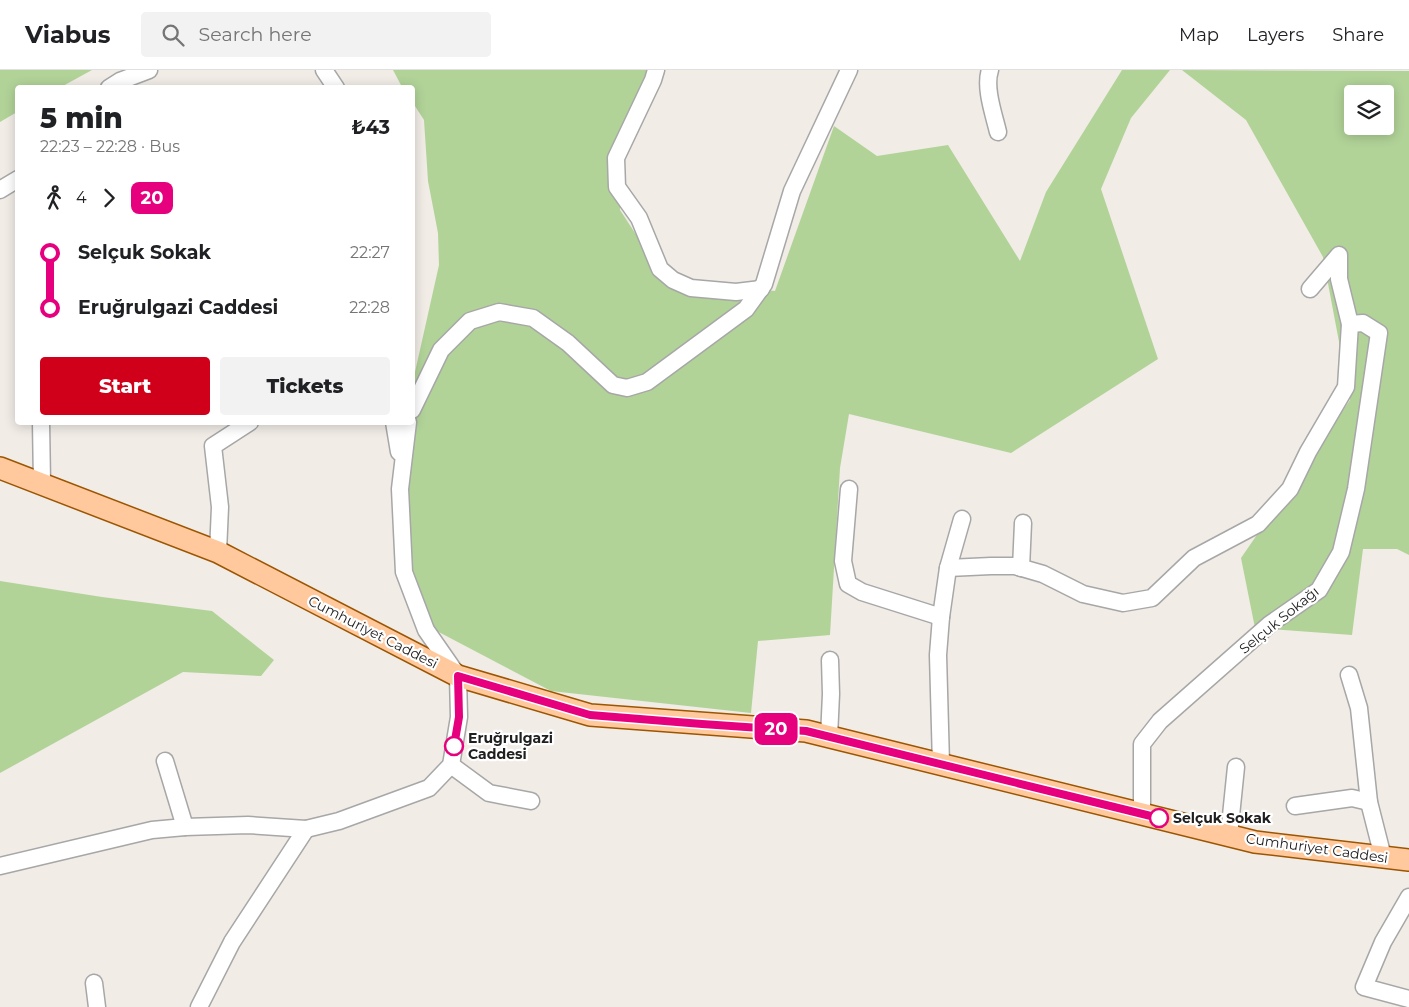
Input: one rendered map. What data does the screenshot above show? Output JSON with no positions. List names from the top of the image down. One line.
{"streets":{"main road":["Cumhuriyet Caddesi"],"street":["Selçuk Sokağı"]},"crossings":[["Selçuk Sokağı","Cumhuriyet Caddesi"]],"places":["Eruğrulgazi Caddesi","Selçuk Sokak"],"lines":["bus line 20"],"page":{"header":"Viabus","search":"Search here","nav":["Map","Layers","Share"],"on_map":"20","heading":["5 min","22:23 – 22:28 · Bus","₺43"],"legs":["4","20"],"list":[{"name":"Selçuk Sokak","value":"22:27"},{"name":"Eruğrulgazi Caddesi","value":"22:28"}],"buttons":["Start","Tickets"]}}
